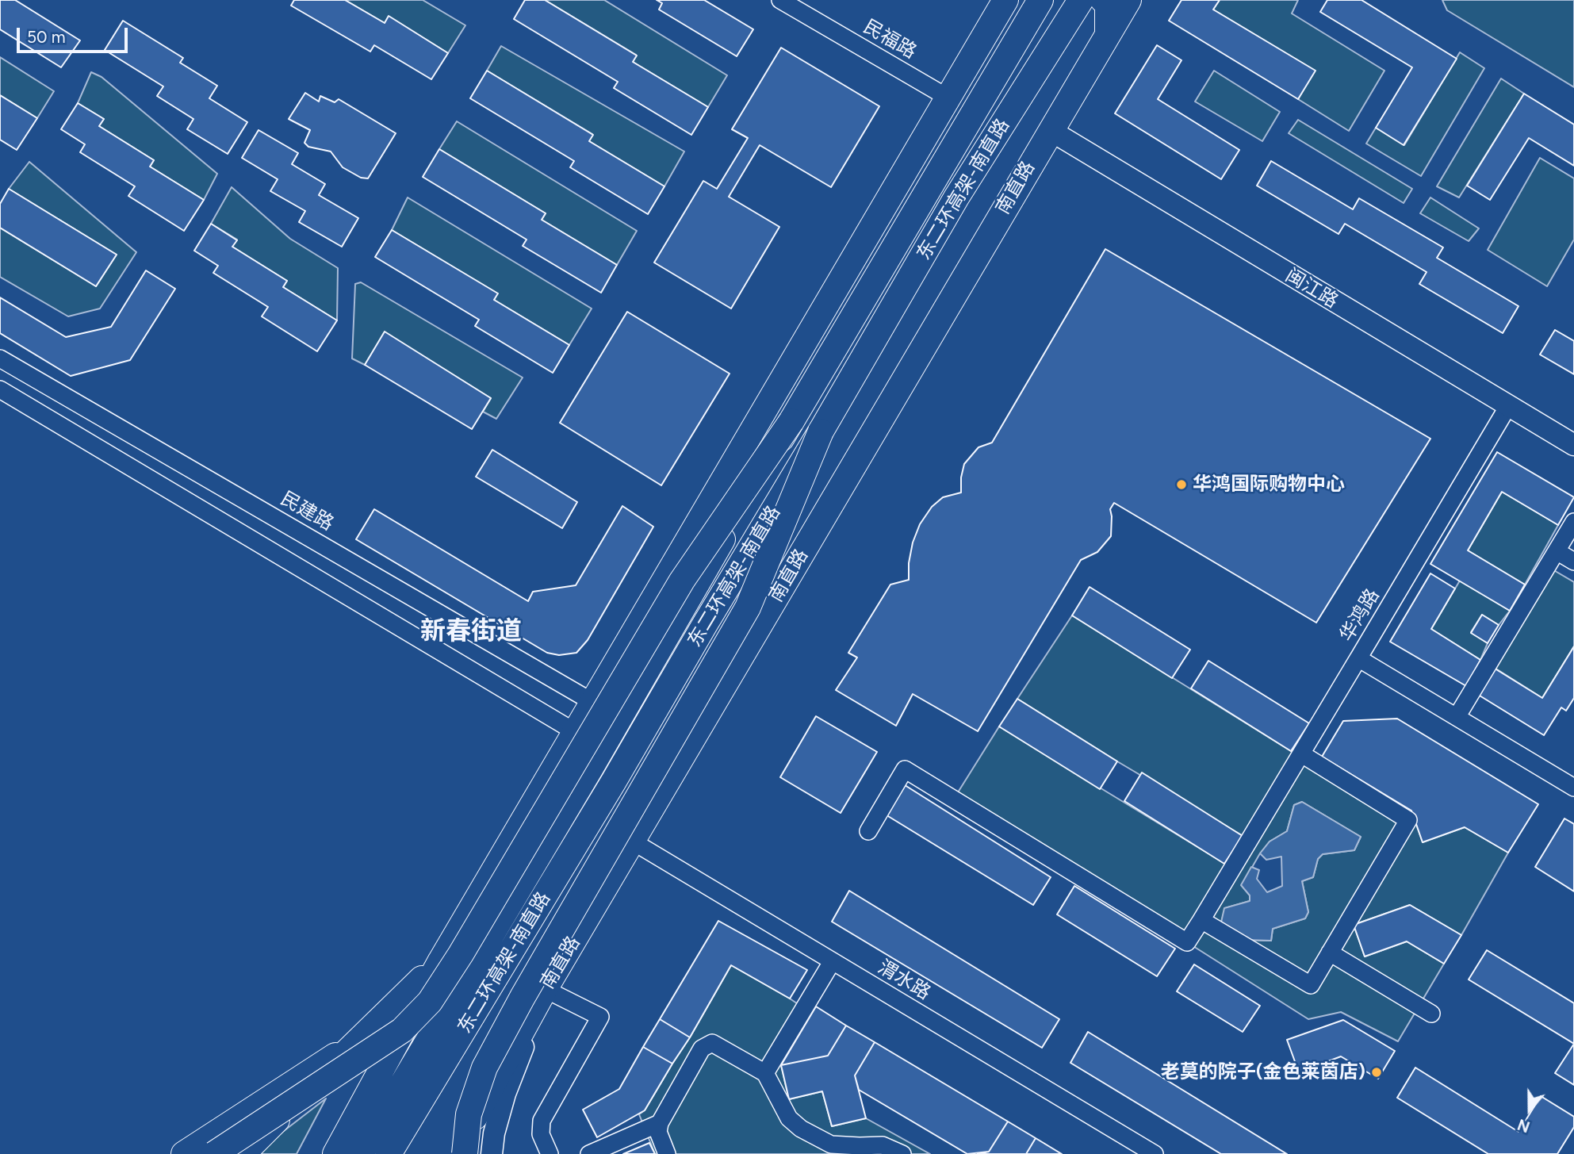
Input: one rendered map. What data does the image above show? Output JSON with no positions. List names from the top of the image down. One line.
{"streets":{"highway":["南直路","东二环高架-南直路"],"main road":["闽江路"],"street":["民福路","民建路","华鸿路","渭水路"]},"crossings":[["南直路","闽江路"],["南直路","渭水路"],["闽江路","华鸿路"]],"districts":["新春街道"],"places":["华鸿国际购物中心","老莫的院子(金色莱茵店)"],"scale_bar":"50 m","north":"bottom"}
